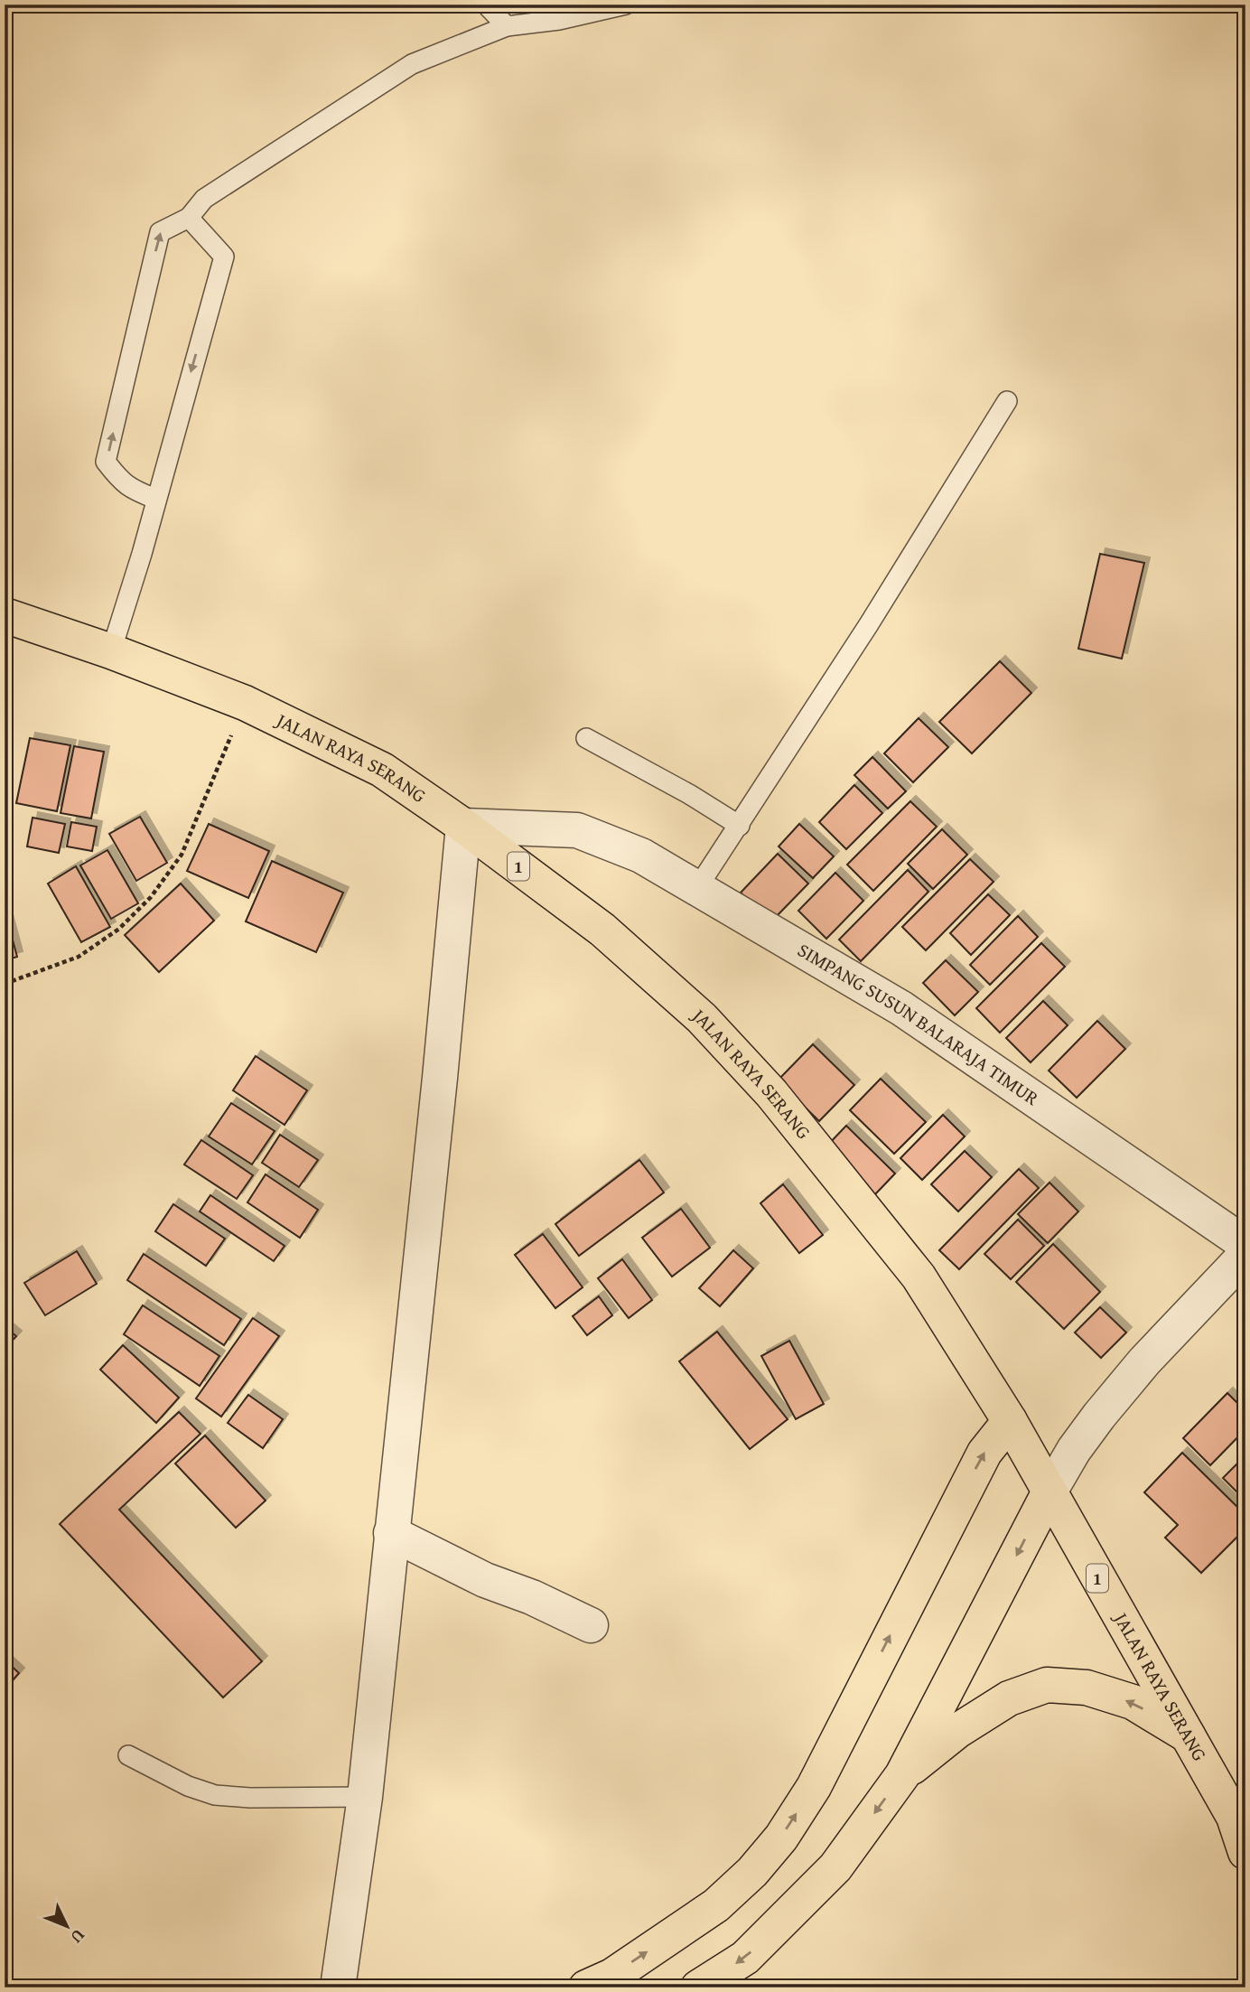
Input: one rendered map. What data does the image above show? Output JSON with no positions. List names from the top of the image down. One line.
{"streets":{"highway":["JALAN RAYA SERANG","1"],"street":["SIMPANG SUSUN BALARAJA TIMUR"]},"crossings":[["JALAN RAYA SERANG","SIMPANG SUSUN BALARAJA TIMUR"]],"north":"bottom right"}
